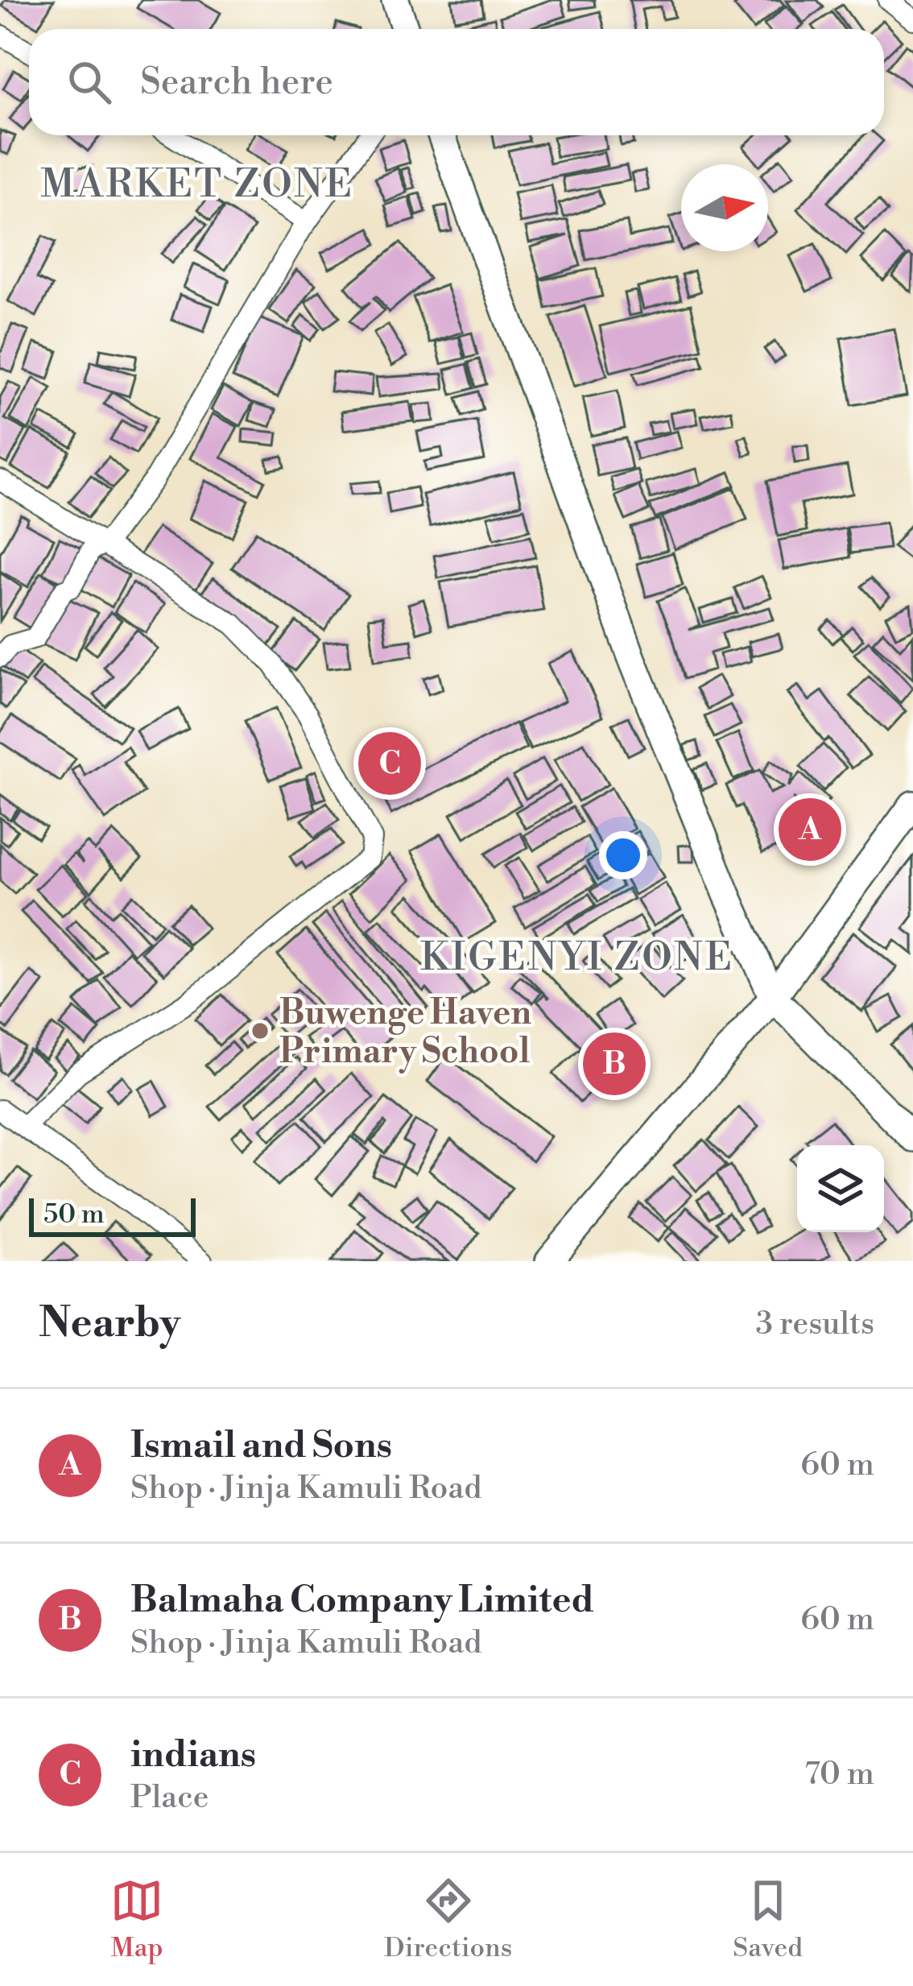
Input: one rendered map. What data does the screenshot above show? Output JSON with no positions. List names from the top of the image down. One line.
{"districts":["MARKET ZONE","KIGENYI ZONE"],"places":["Buwenge Haven Primary School"],"scale_bar":"50 m","north":"right","page":{"search":"Search here","pins":["C","A","B"],"scale":"50 m","heading":["Nearby","3 results"],"list":[{"mark":"A","name":"Ismail and Sons","note":"Shop · Jinja Kamuli Road","value":"60 m"},{"mark":"B","name":"Balmaha Company Limited","note":"Shop · Jinja Kamuli Road","value":"60 m"},{"mark":"C","name":"indians","note":"Place","value":"70 m"}],"nav":["Map","Directions","Saved"]}}
